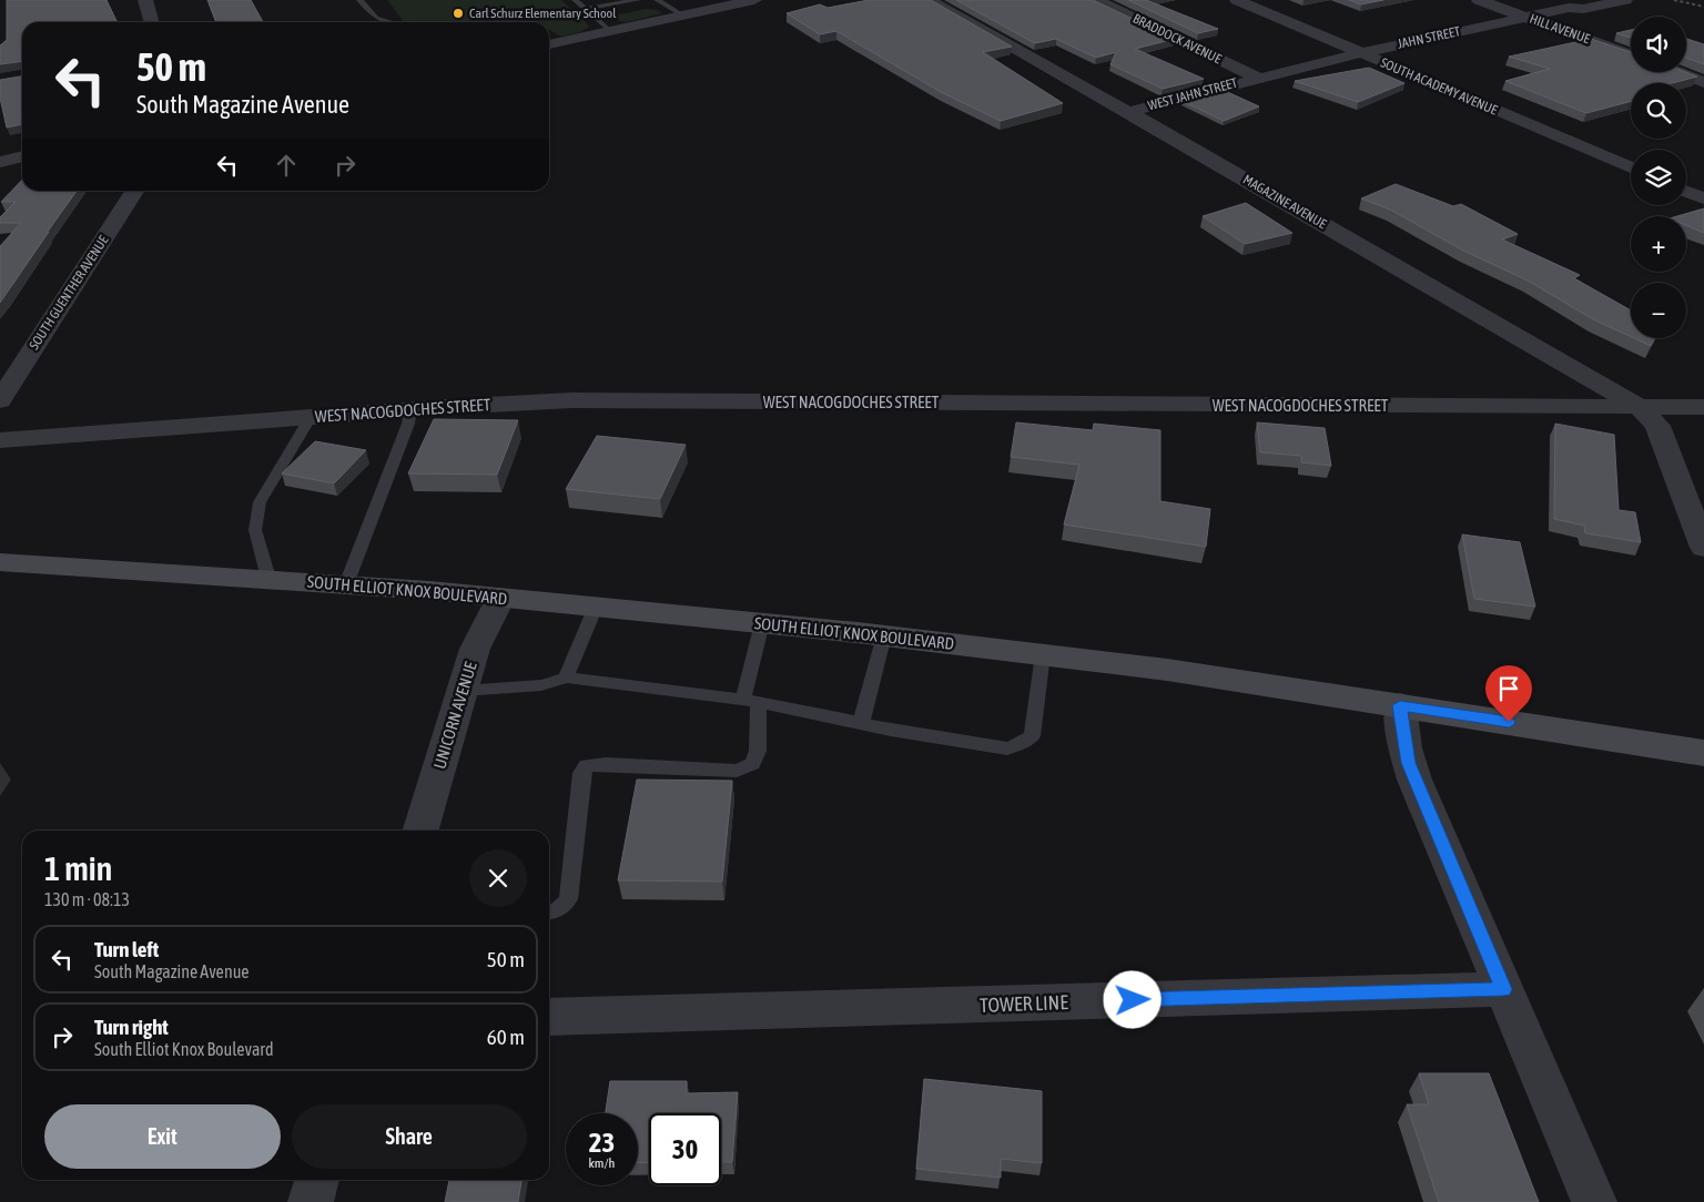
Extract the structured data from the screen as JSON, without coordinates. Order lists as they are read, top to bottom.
{
  "streets": {
    "main road": ["SOUTH ELLIOT KNOX BOULEVARD"],
    "street": [
      "HILL AVENUE",
      "JAHN STREET",
      "BRADDOCK AVENUE",
      "SOUTH ACADEMY AVENUE",
      "WEST JAHN STREET",
      "MAGAZINE AVENUE",
      "SOUTH GUENTHER AVENUE",
      "WEST NACOGDOCHES STREET",
      "UNICORN AVENUE",
      "TOWER LINE"
    ]
  },
  "crossings": [
    ["HILL AVENUE", "JAHN STREET"],
    ["JAHN STREET", "BRADDOCK AVENUE"],
    ["JAHN STREET", "SOUTH ACADEMY AVENUE"],
    ["JAHN STREET", "WEST JAHN STREET"],
    ["BRADDOCK AVENUE", "WEST JAHN STREET"],
    ["WEST JAHN STREET", "MAGAZINE AVENUE"],
    ["MAGAZINE AVENUE", "WEST NACOGDOCHES STREET"],
    ["SOUTH ELLIOT KNOX BOULEVARD", "UNICORN AVENUE"]
  ],
  "places": ["Carl Schurz Elementary School"],
  "page": {
    "map_buttons": ["+", "−"],
    "turn": ["50 m", "South Magazine Avenue"],
    "heading": ["1 min", "130 m · 08:13"],
    "list": [
      {
        "name": "Turn left",
        "note": "South Magazine Avenue",
        "value": "50 m"
      },
      {
        "name": "Turn right",
        "note": "South Elliot Knox Boulevard",
        "value": "60 m"
      }
    ],
    "buttons": ["Exit", "Share"],
    "speed": "23 km/h",
    "limit": "30"
  }
}
